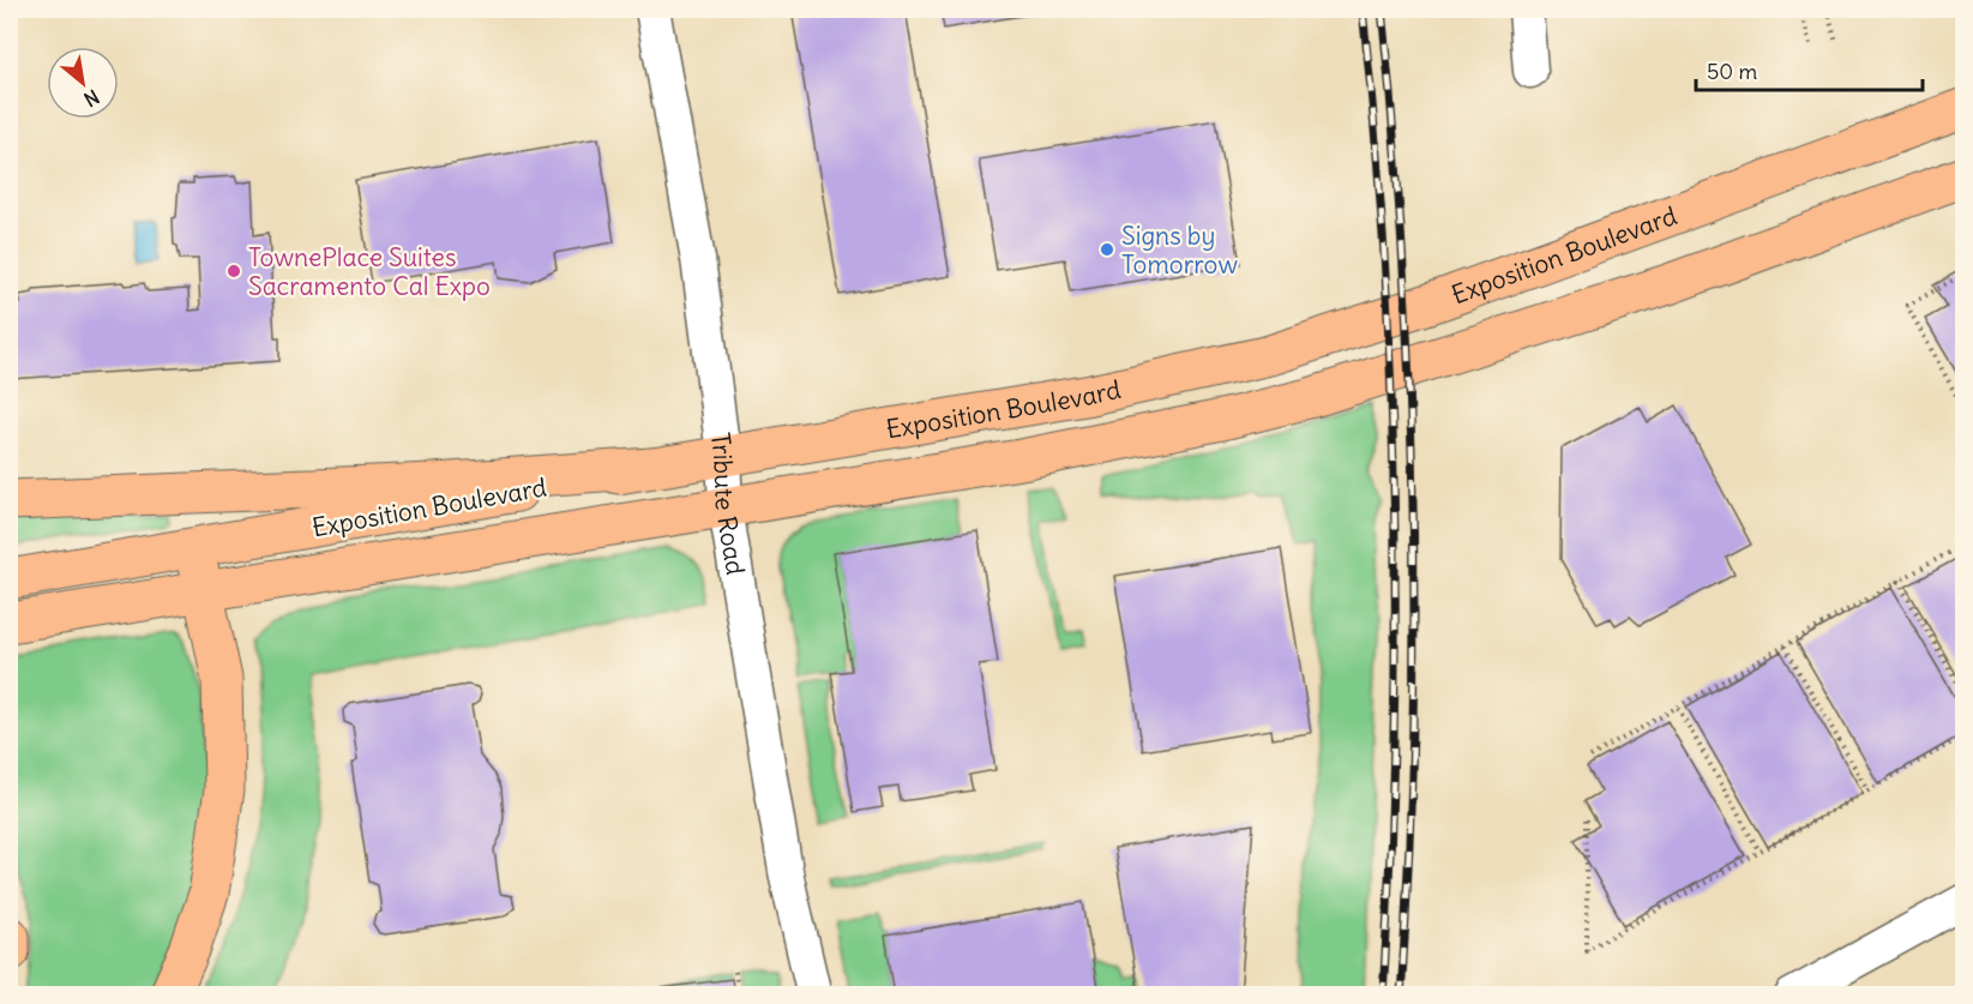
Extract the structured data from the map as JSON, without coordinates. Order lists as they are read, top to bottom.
{
  "streets": {
    "main road": ["Exposition Boulevard"],
    "street": ["Tribute Road"]
  },
  "crossings": [
    ["Exposition Boulevard", "Tribute Road"]
  ],
  "places": ["Signs by Tomorrow", "TownePlace Suites Sacramento Cal Expo"],
  "scale_bar": "50 m",
  "north": "bottom right"
}
